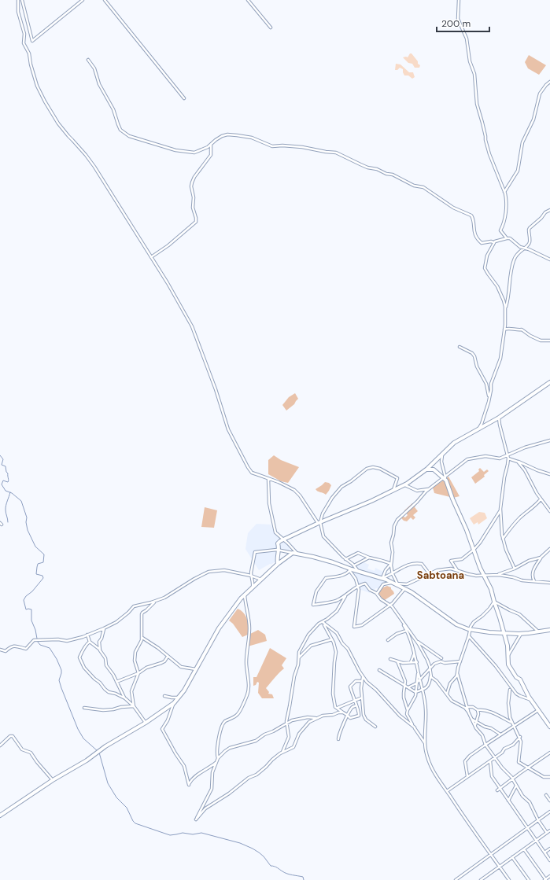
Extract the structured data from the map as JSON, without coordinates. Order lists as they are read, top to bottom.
{
  "districts": ["Sabtoana"],
  "scale_bar": "200 m"
}
